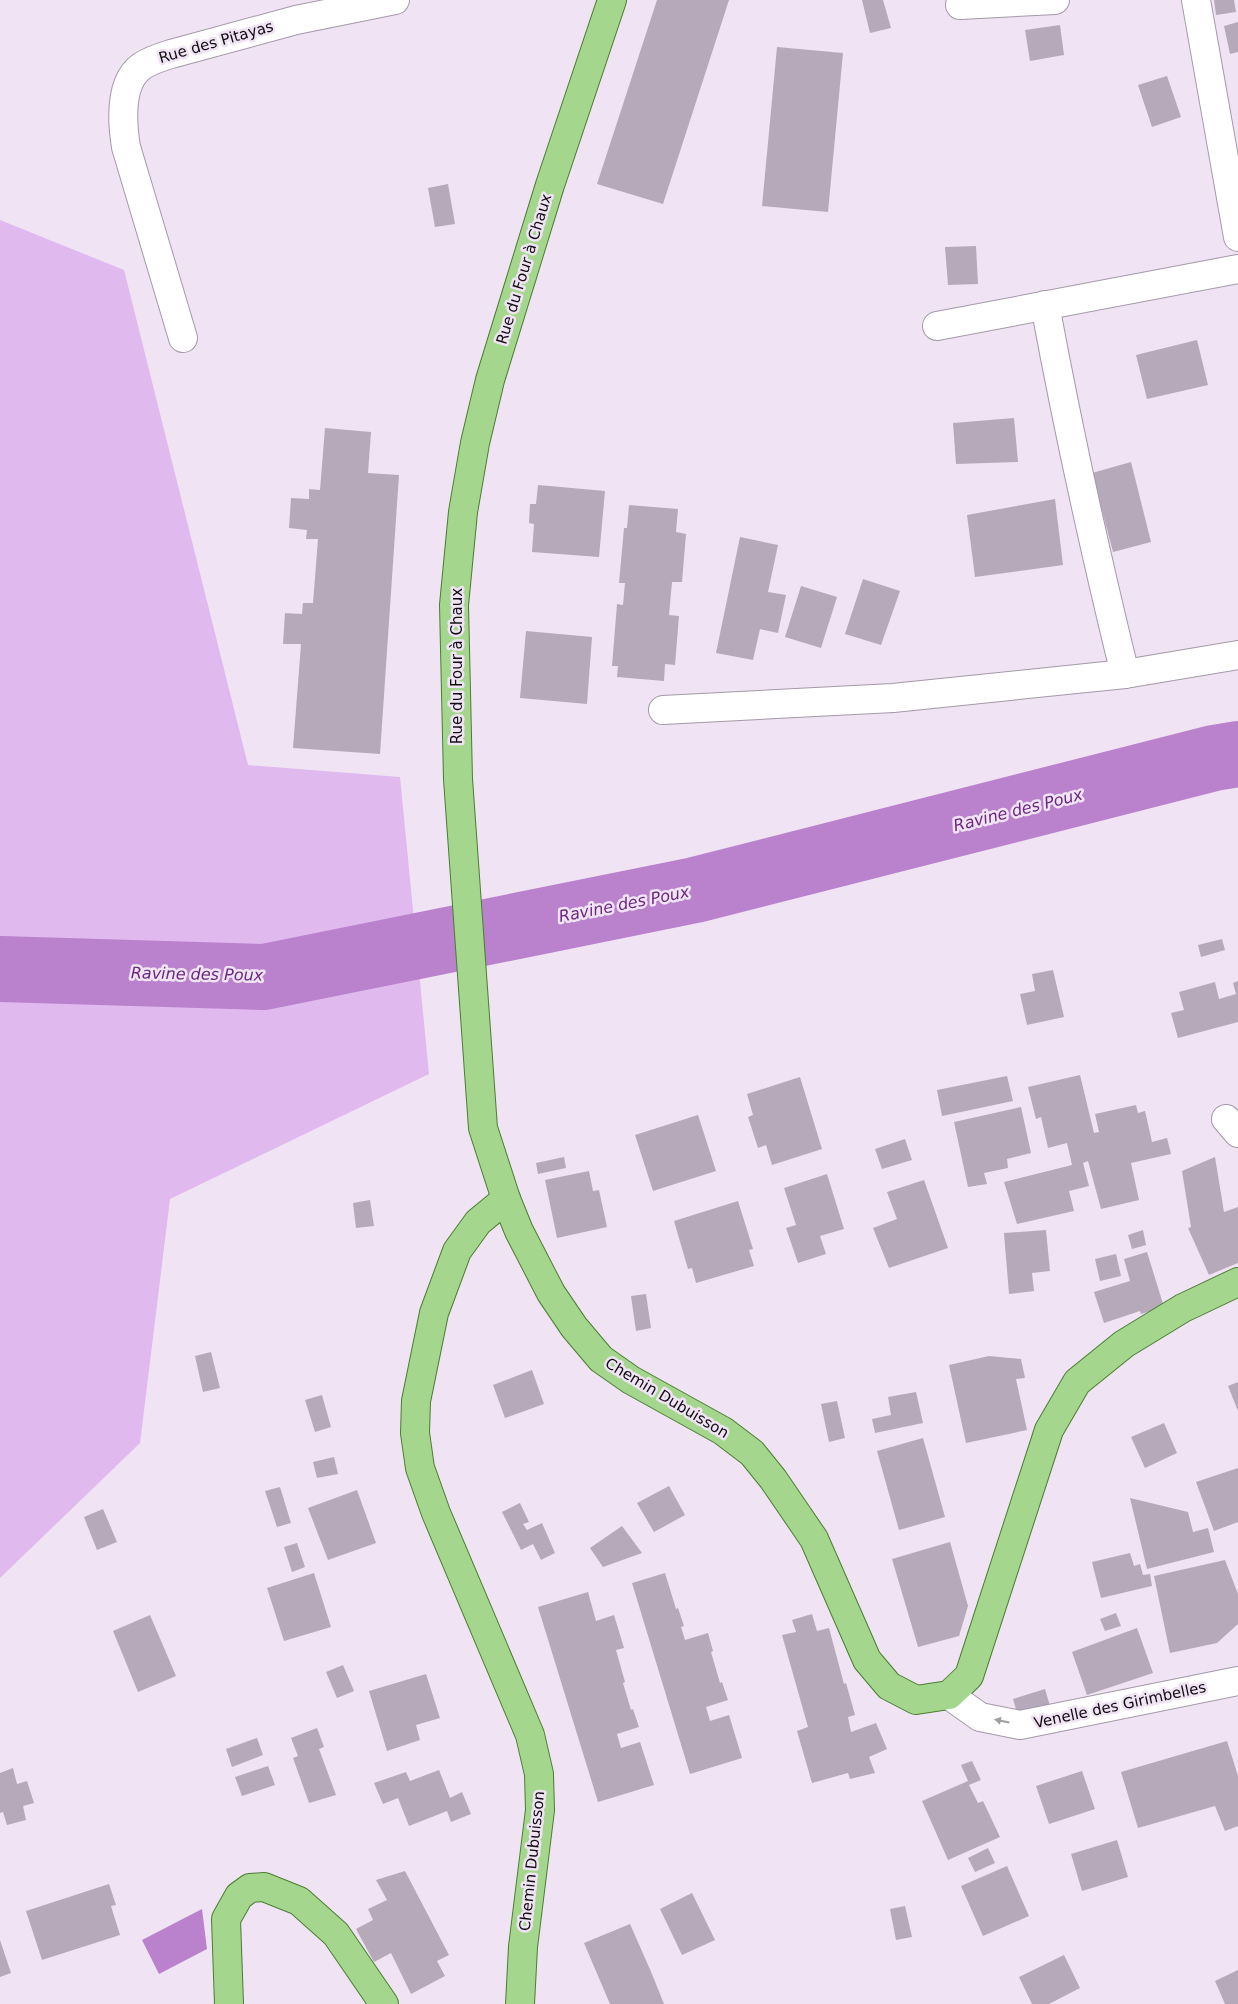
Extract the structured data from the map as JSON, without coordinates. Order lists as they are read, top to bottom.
{
  "streets": {
    "main road": ["Rue du Four à Chaux", "Chemin Dubuisson"],
    "street": ["Rue des Pitayas", "Venelle des Girimbelles"]
  },
  "crossings": [
    ["Rue du Four à Chaux", "Chemin Dubuisson"],
    ["Chemin Dubuisson", "Venelle des Girimbelles"]
  ],
  "one_way": ["Venelle des Girimbelles"],
  "water": ["Ravine des Poux"]
}
